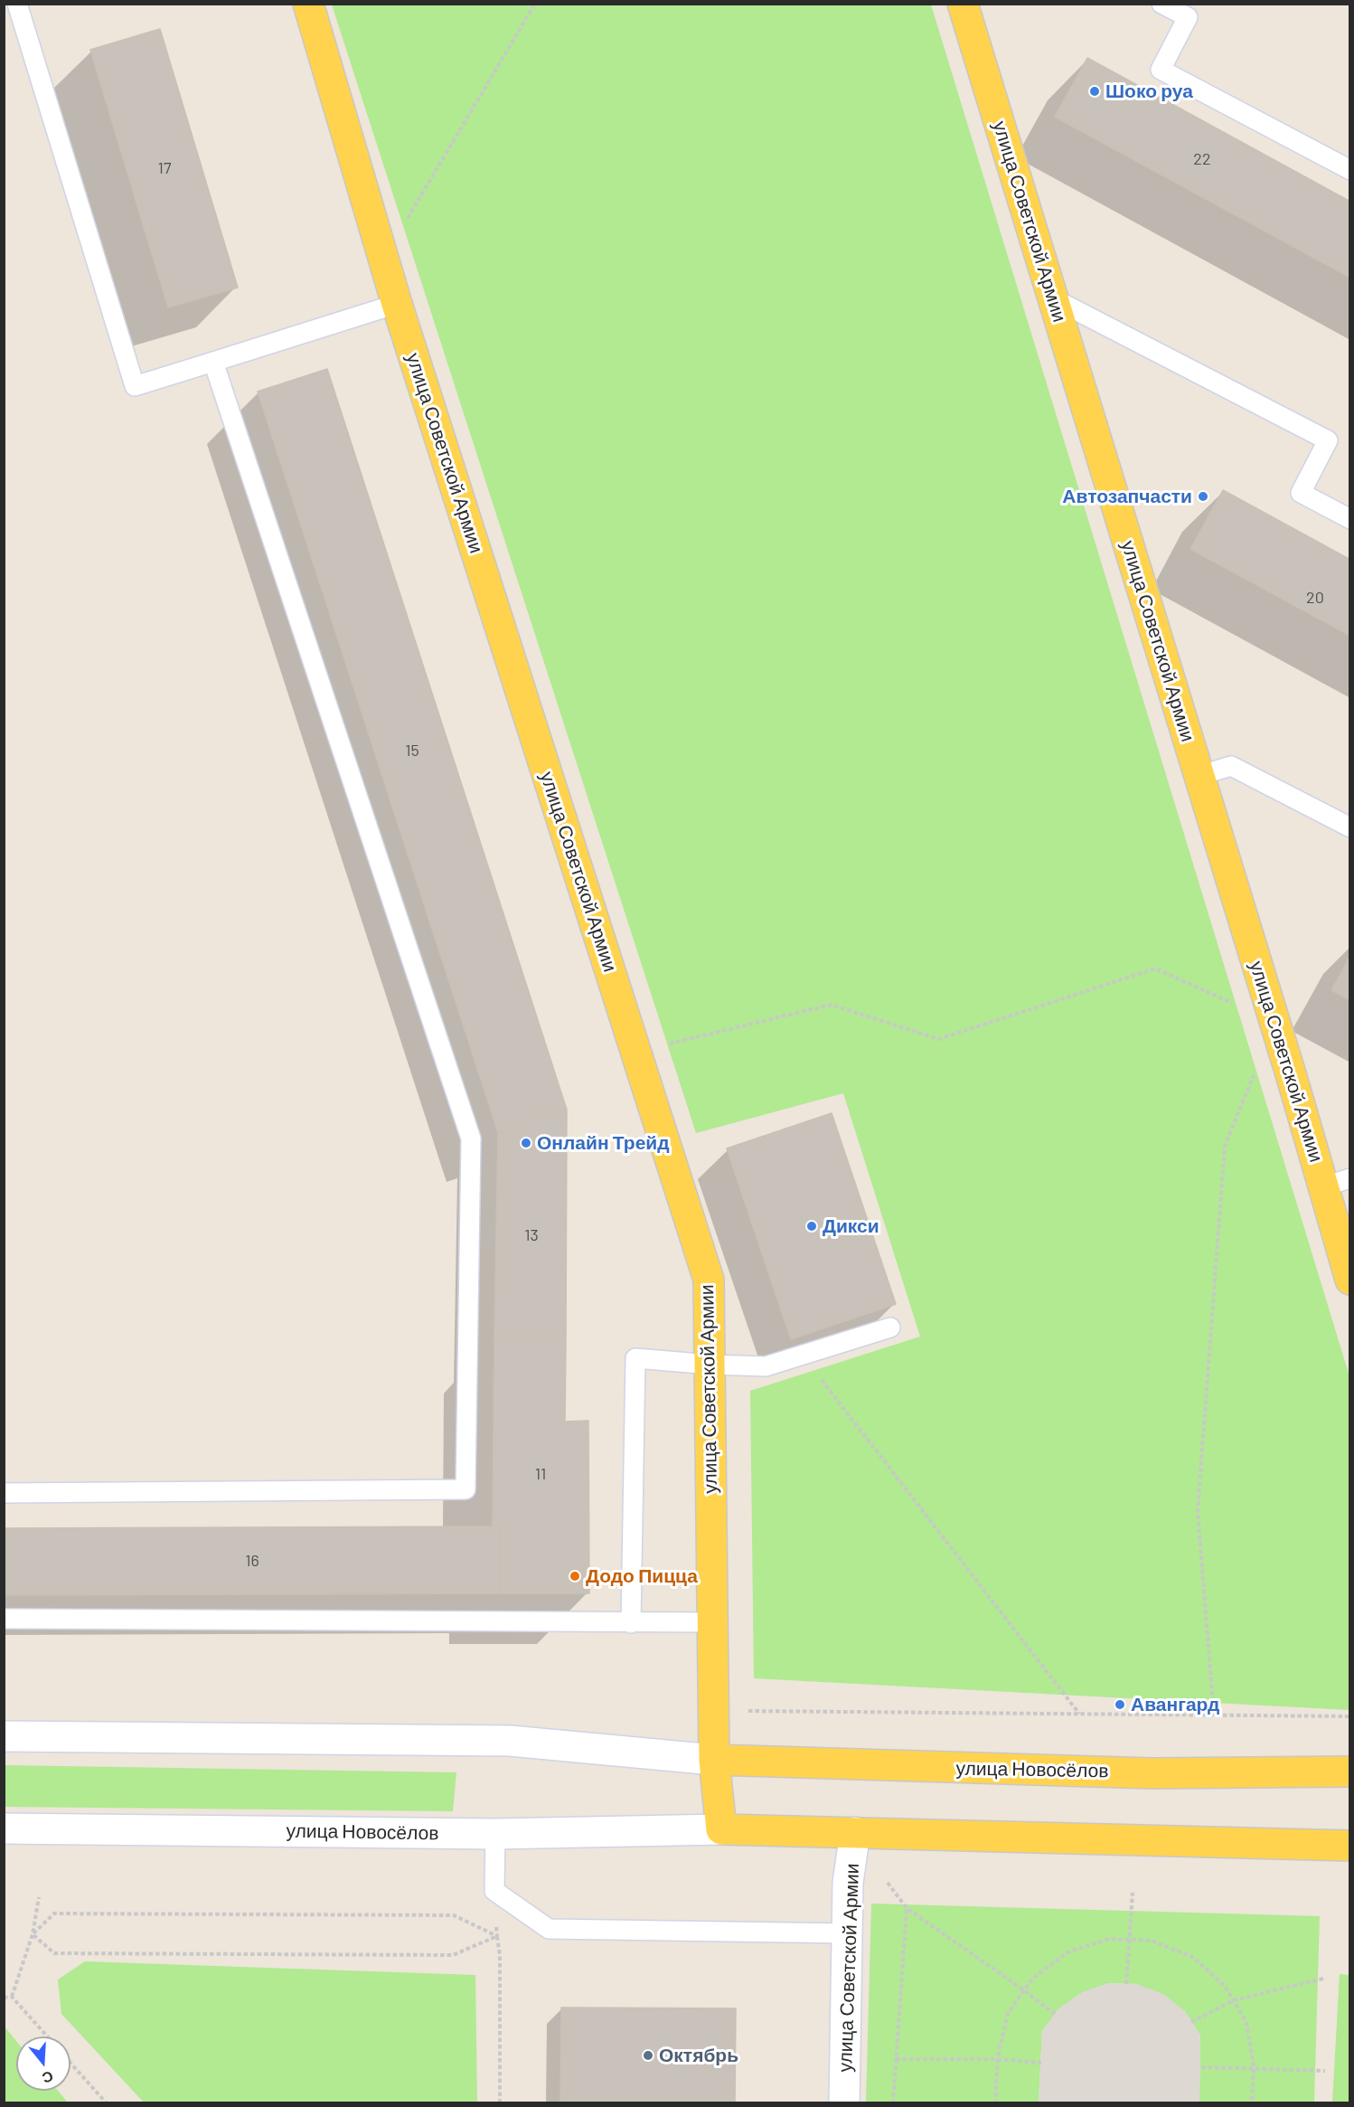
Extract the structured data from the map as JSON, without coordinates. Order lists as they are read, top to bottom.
{
  "streets": {
    "main road": ["улица Советской Армии", "улица Новосёлов"]
  },
  "crossings": [
    ["улица Советской Армии", "улица Новосёлов"]
  ],
  "places": [
    "Шоко руа",
    "Автозапчасти",
    "Онлайн Трейд",
    "Дикси",
    "Додо Пицца",
    "Авангард",
    "Октябрь"
  ],
  "house_numbers": [
    "22",
    "17",
    "20",
    "15",
    "13",
    "11",
    "16"
  ],
  "north": "bottom"
}
